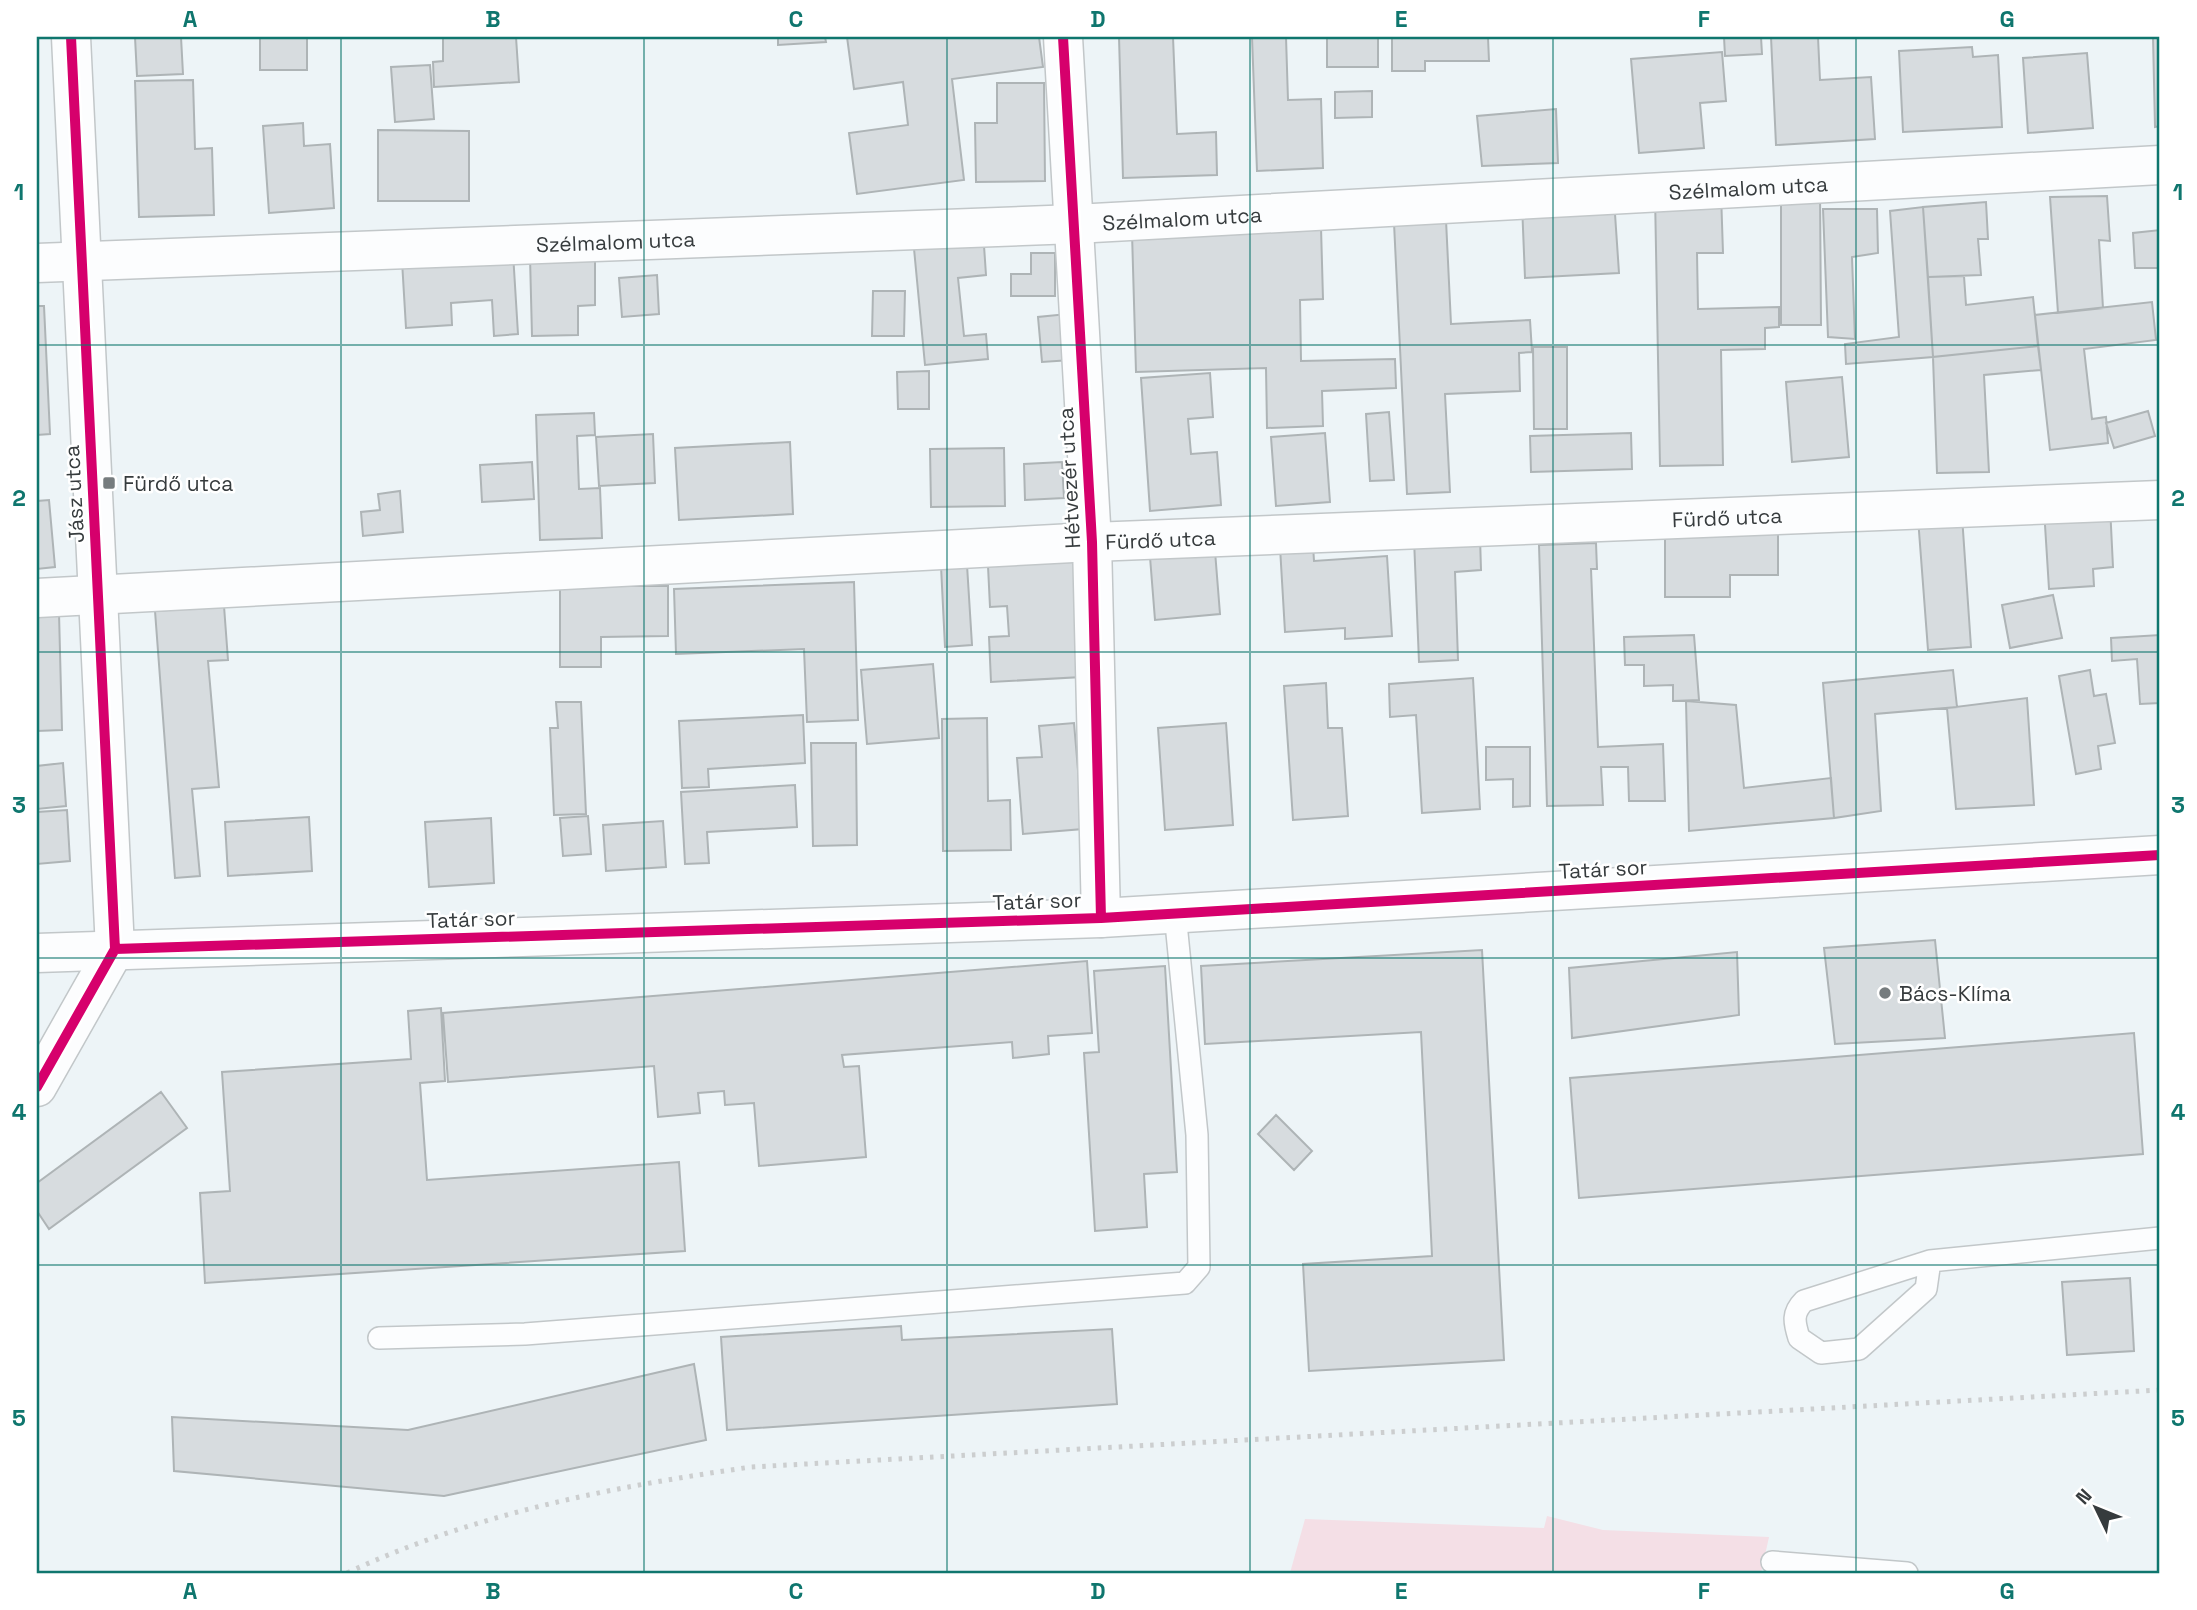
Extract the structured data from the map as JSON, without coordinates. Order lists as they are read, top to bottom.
{
  "streets": {
    "street": [
      "Szélmalom utca",
      "Hétvezér utca",
      "Jász utca",
      "Fürdő utca",
      "Tatár sor"
    ]
  },
  "crossings": [
    ["Szélmalom utca", "Hétvezér utca"],
    ["Szélmalom utca", "Jász utca"],
    ["Hétvezér utca", "Fürdő utca"],
    ["Hétvezér utca", "Tatár sor"],
    ["Jász utca", "Fürdő utca"],
    ["Jász utca", "Tatár sor"]
  ],
  "places": {
    "transit": ["Fürdő utca"],
    "other": ["Bács-Klíma"]
  },
  "north": "top left",
  "grid": {
    "columns": [
      "A",
      "B",
      "C",
      "D",
      "E",
      "F",
      "G"
    ],
    "rows": [
      "1",
      "2",
      "3",
      "4",
      "5"
    ]
  }
}
